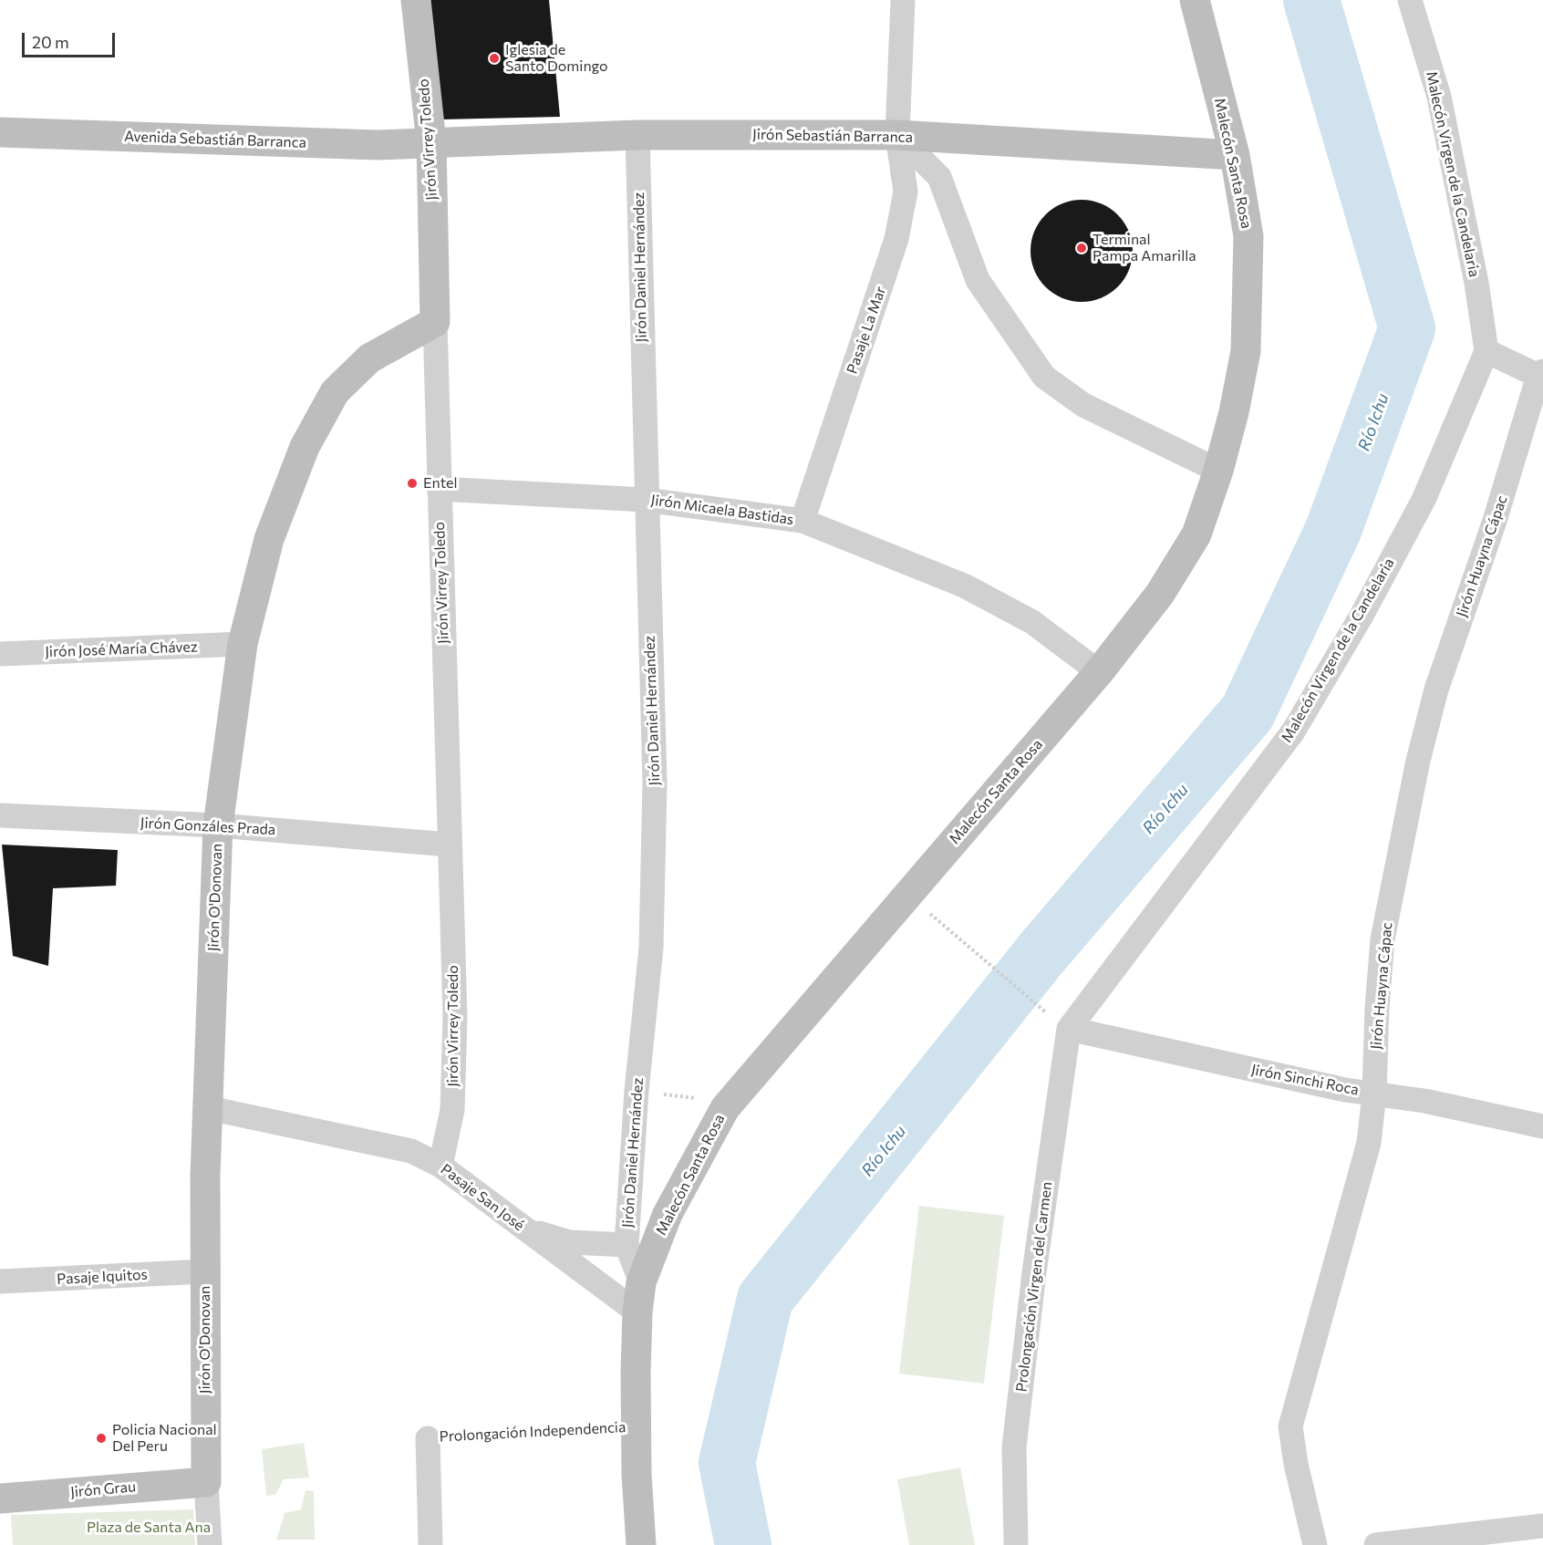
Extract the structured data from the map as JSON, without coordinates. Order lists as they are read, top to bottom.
{
  "streets": {
    "main road": [
      "Jirón Sebastián Barranca",
      "Avenida Sebastián Barranca",
      "Jirón Virrey Toledo",
      "Malecón Santa Rosa",
      "Jirón O'Donovan",
      "Jirón Grau"
    ],
    "street": [
      "Malecón Virgen de la Candelaria",
      "Jirón Daniel Hernández",
      "Pasaje La Mar",
      "Jirón Micaela Bastidas",
      "Jirón Huayna Cápac",
      "Jirón José María Chávez",
      "Jirón Gonzáles Prada",
      "Jirón Sinchi Roca",
      "Pasaje San José",
      "Pasaje Iquitos",
      "Prolongación Virgen del Carmen"
    ],
    "path": ["Prolongación Independencia"]
  },
  "crossings": [
    ["Jirón Sebastián Barranca", "Avenida Sebastián Barranca"],
    ["Jirón Sebastián Barranca", "Jirón Virrey Toledo"],
    ["Jirón Sebastián Barranca", "Malecón Santa Rosa"],
    ["Jirón Sebastián Barranca", "Jirón Daniel Hernández"],
    ["Jirón Sebastián Barranca", "Pasaje La Mar"],
    ["Avenida Sebastián Barranca", "Jirón Virrey Toledo"],
    ["Jirón Virrey Toledo", "Jirón Micaela Bastidas"],
    ["Jirón Virrey Toledo", "Jirón Gonzáles Prada"],
    ["Jirón Virrey Toledo", "Jirón O'Donovan"],
    ["Jirón Virrey Toledo", "Pasaje San José"],
    ["Malecón Santa Rosa", "Jirón Daniel Hernández"],
    ["Malecón Santa Rosa", "Jirón Micaela Bastidas"],
    ["Malecón Santa Rosa", "Pasaje San José"],
    ["Malecón Santa Rosa", "Prolongación Independencia"],
    ["Malecón Virgen de la Candelaria", "Jirón Sinchi Roca"],
    ["Malecón Virgen de la Candelaria", "Prolongación Virgen del Carmen"],
    ["Jirón Daniel Hernández", "Jirón Micaela Bastidas"],
    ["Pasaje La Mar", "Jirón Micaela Bastidas"],
    ["Jirón Huayna Cápac", "Jirón Sinchi Roca"],
    ["Jirón José María Chávez", "Jirón O'Donovan"],
    ["Jirón Gonzáles Prada", "Jirón O'Donovan"],
    ["Jirón O'Donovan", "Pasaje San José"],
    ["Jirón O'Donovan", "Pasaje Iquitos"],
    ["Jirón O'Donovan", "Jirón Grau"],
    ["Jirón Sinchi Roca", "Prolongación Virgen del Carmen"]
  ],
  "water": ["Río Ichu"],
  "parks": ["Plaza de Santa Ana"],
  "places": [
    "Iglesia de Santo Domingo",
    "Terminal Pampa Amarilla",
    "Entel",
    "Policia Nacional Del Peru"
  ],
  "scale_bar": "20 m"
}
